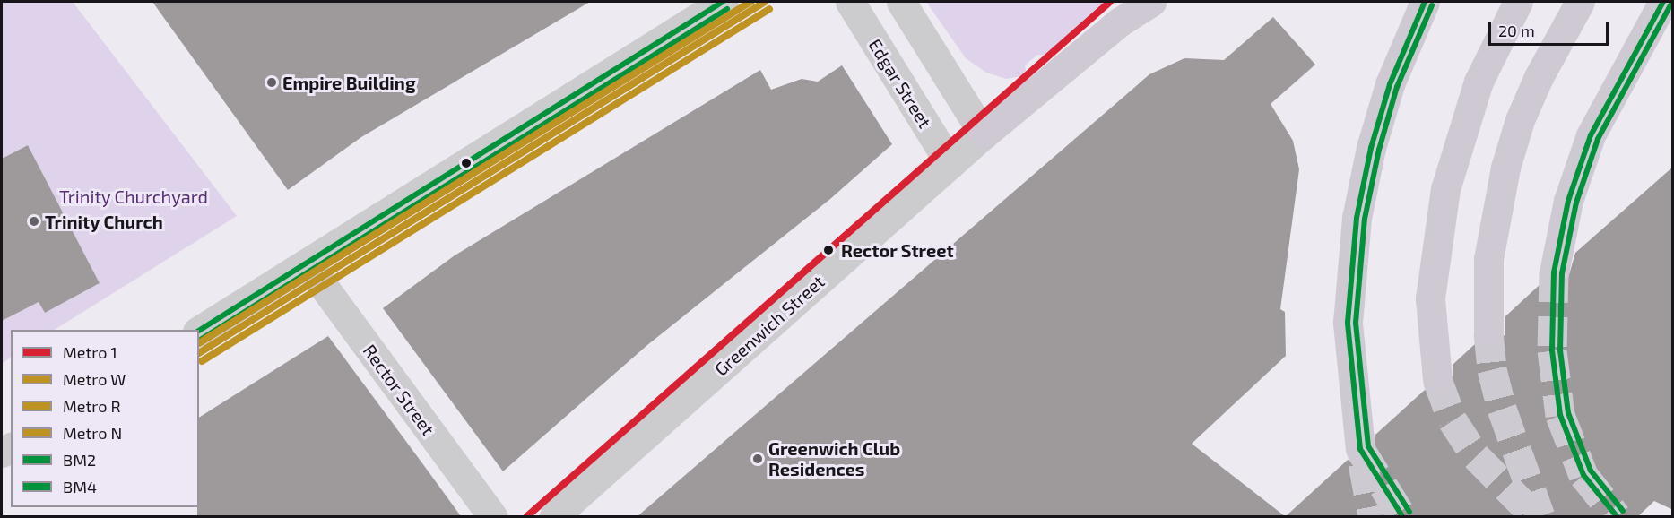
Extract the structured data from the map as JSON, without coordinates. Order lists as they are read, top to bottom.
{
  "streets": {
    "street": ["Edgar Street", "Greenwich Street", "Rector Street"]
  },
  "crossings": [
    ["Edgar Street", "Greenwich Street"]
  ],
  "parks": ["Trinity Churchyard"],
  "places": [
    "Empire Building",
    "Trinity Church",
    "Rector Street",
    "Greenwich Club Residences"
  ],
  "lines": [
    "metro line 1",
    "metro line W",
    "metro line N",
    "transit line BM2",
    "transit line BM4",
    "metro line R"
  ],
  "legend": [
    "Metro 1",
    "Metro W",
    "Metro R",
    "Metro N",
    "BM2",
    "BM4"
  ],
  "scale_bar": "20 m"
}
